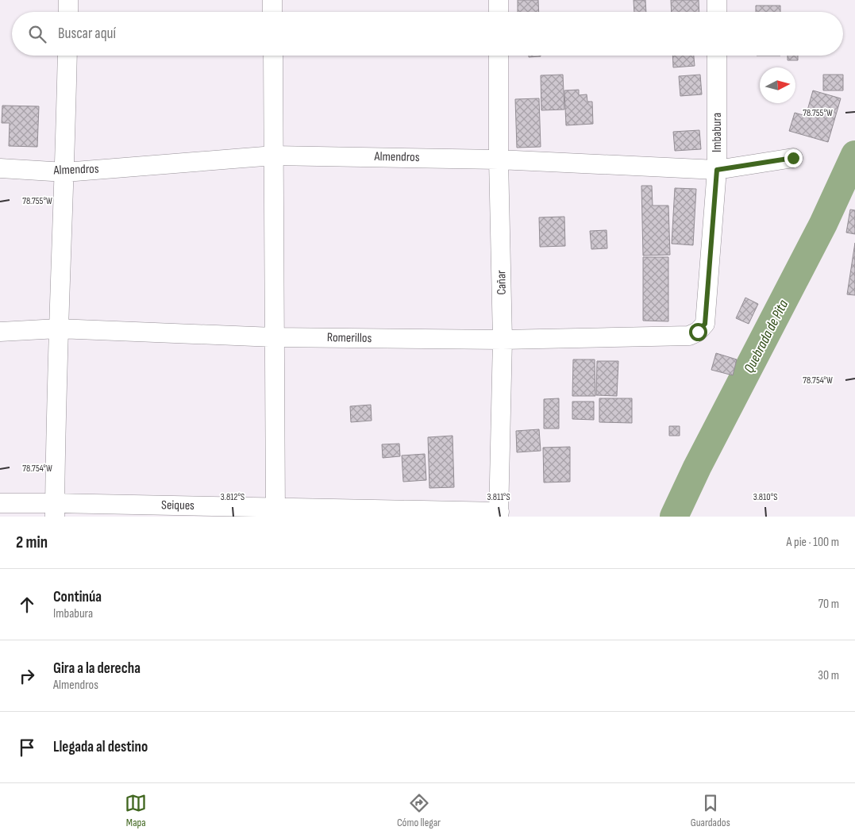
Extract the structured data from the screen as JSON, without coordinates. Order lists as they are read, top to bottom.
{
  "streets": {
    "street": [
      "Imbabura",
      "Almendros",
      "Cañar",
      "Romerillos",
      "Seiques"
    ]
  },
  "crossings": [
    ["Imbabura", "Almendros"],
    ["Imbabura", "Romerillos"],
    ["Almendros", "Cañar"],
    ["Cañar", "Romerillos"],
    ["Cañar", "Seiques"]
  ],
  "water": ["Quebrada de Pita"],
  "north": "right",
  "page": {
    "search": "Buscar aquí",
    "heading": ["2 min", "A pie · 100 m"],
    "list": [
      ["Continúa", "Imbabura", "70 m"],
      ["Gira a la derecha", "Almendros", "30 m"],
      "Llegada al destino"
    ],
    "nav": ["Mapa", "Cómo llegar", "Guardados"]
  },
  "coordinates": [
    "78.755°W",
    "78.754°W",
    "3.812°S",
    "3.811°S",
    "3.810°S"
  ]
}
